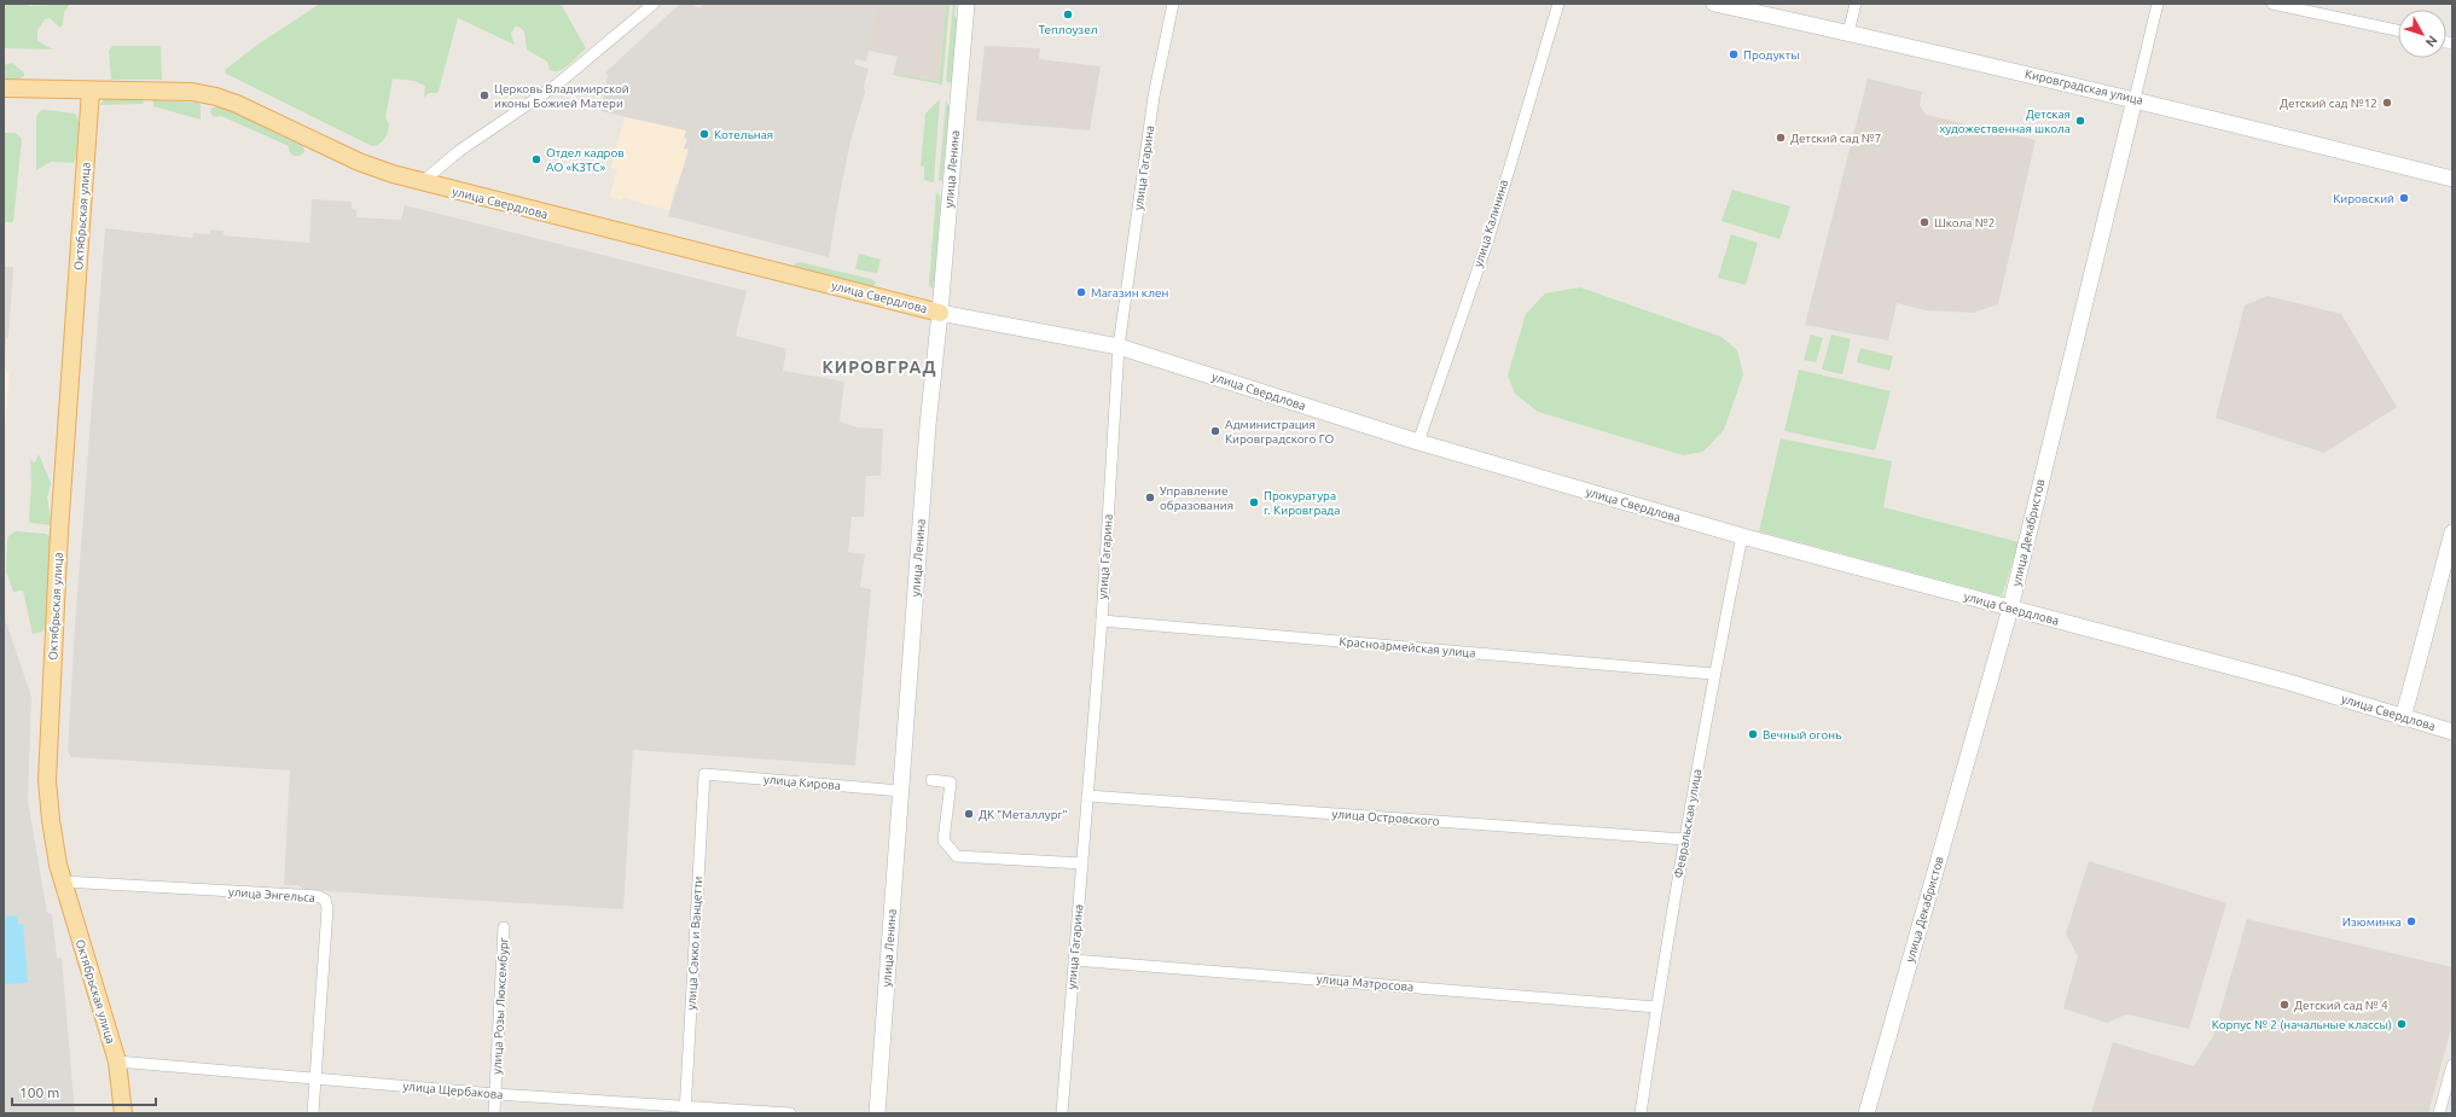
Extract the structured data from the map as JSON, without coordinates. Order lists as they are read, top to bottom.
{
  "streets": {
    "main road": [
      "Кировградская улица",
      "улица Ленина",
      "улица Свердлова",
      "Октябрьская улица",
      "улица Декабристов"
    ],
    "street": [
      "улица Гагарина",
      "улица Калинина",
      "Красноармейская улица",
      "улица Кирова",
      "улица Островского",
      "Февральская улица",
      "улица Энгельса",
      "улица Сакко и Ванцетти",
      "улица Матросова",
      "улица Розы Люксембург",
      "улица Щербакова"
    ]
  },
  "crossings": [
    ["Кировградская улица", "улица Декабристов"],
    ["улица Гагарина", "улица Свердлова"],
    ["улица Гагарина", "Красноармейская улица"],
    ["улица Гагарина", "улица Островского"],
    ["улица Гагарина", "улица Матросова"],
    ["улица Ленина", "улица Свердлова"],
    ["улица Ленина", "улица Кирова"],
    ["улица Свердлова", "Октябрьская улица"],
    ["улица Свердлова", "улица Калинина"],
    ["улица Свердлова", "улица Декабристов"],
    ["улица Свердлова", "Февральская улица"],
    ["Октябрьская улица", "улица Энгельса"],
    ["Октябрьская улица", "улица Щербакова"],
    ["Красноармейская улица", "Февральская улица"],
    ["улица Кирова", "улица Сакко и Ванцетти"],
    ["улица Островского", "Февральская улица"],
    ["Февральская улица", "улица Матросова"],
    ["улица Энгельса", "улица Щербакова"],
    ["улица Сакко и Ванцетти", "улица Щербакова"],
    ["улица Розы Люксембург", "улица Щербакова"]
  ],
  "districts": ["КИРОВГРАД"],
  "places": [
    "Теплоузел",
    "Продукты",
    "Церковь Владимирской иконы Божией Матери",
    "Детский сад №12",
    "Детская художественная школа",
    "Котельная",
    "Детский сад №7",
    "Отдел кадров АО «КЗТС»",
    "Кировский",
    "Школа №2",
    "Магазин клен",
    "Администрация Кировградского ГО",
    "Управление образования",
    "Прокуратура г. Кировграда",
    "Вечный огонь",
    "ДК \"Металлург\"",
    "Изюминка",
    "Детский сад № 4",
    "Корпус № 2 (начальные классы)"
  ],
  "scale_bar": "100 m",
  "north": "bottom right"
}
